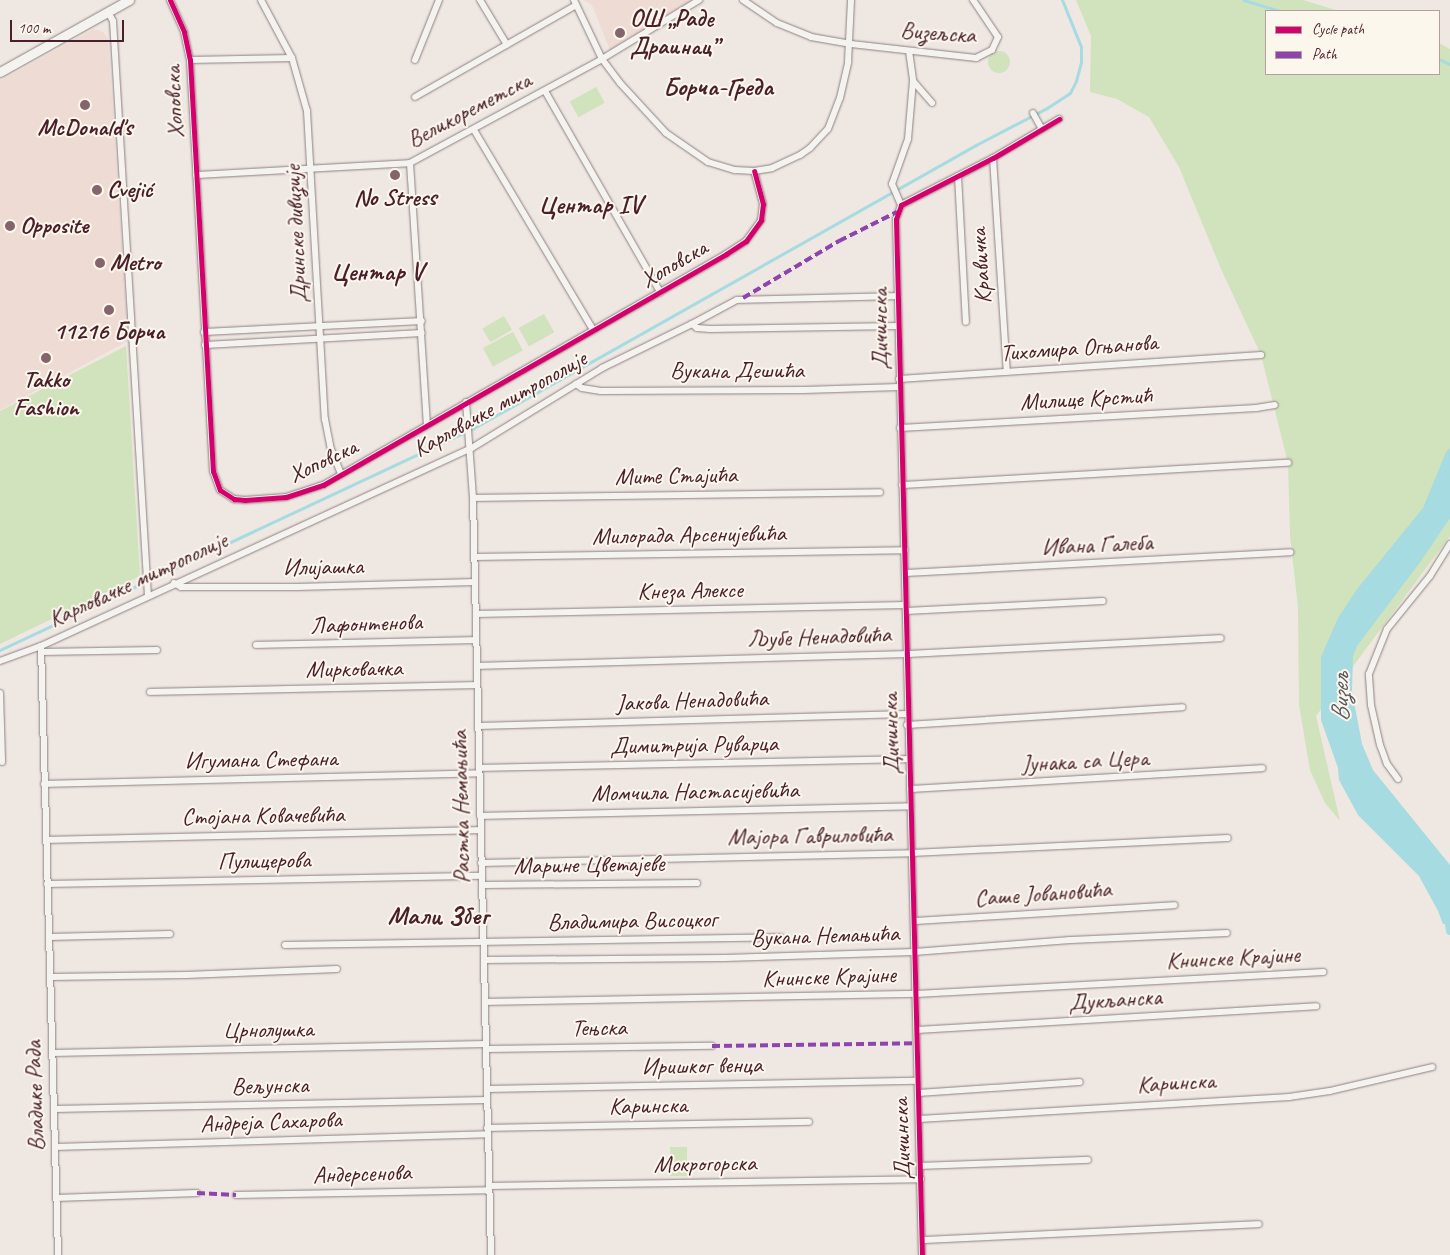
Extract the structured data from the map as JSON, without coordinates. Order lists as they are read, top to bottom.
{
  "streets": {
    "street": [
      "Визељска",
      "Хоповска",
      "Великореметска",
      "Дринске дивизије",
      "Кравичка",
      "Дичинска",
      "Тихомира Огњанова",
      "Вукана Дешића",
      "Милице Крстић",
      "Карловачке митрополије",
      "Мите Стајића",
      "Милорада Арсенијевића",
      "Ивана Галеба",
      "Илијашка",
      "Кнеза Алексе",
      "Лафонтенова",
      "Љубе Ненадовића",
      "Мирковачка",
      "Јакова Ненадовића",
      "Димитрија Руварца",
      "Игумана Стефана",
      "Јунака са Цера",
      "Момчила Настасијевића",
      "Растка Немањића",
      "Стојана Ковачевића",
      "Мајора Гавриловића",
      "Пулицерова",
      "Марине Цветајеве",
      "Саше Јовановића",
      "Владимира Висоцког",
      "Вукана Немањића",
      "Книнске Крајине",
      "Дукљанска",
      "Тењска",
      "Црнолушка",
      "Иришког венца",
      "Каринска",
      "Вељунска",
      "Владике Рада",
      "Андреја Сахарова",
      "Мокрогорска",
      "Андерсенова"
    ]
  },
  "crossings": [
    ["Хоповска", "Великореметска"],
    ["Хоповска", "Дринске дивизије"],
    ["Хоповска", "Растка Немањића"],
    ["Великореметска", "Дринске дивизије"],
    ["Кравичка", "Тихомира Огњанова"],
    ["Дичинска", "Тихомира Огњанова"],
    ["Дичинска", "Вукана Дешића"],
    ["Дичинска", "Милице Крстић"],
    ["Дичинска", "Карловачке митрополије"],
    ["Дичинска", "Милорада Арсенијевића"],
    ["Дичинска", "Ивана Галеба"],
    ["Дичинска", "Кнеза Алексе"],
    ["Дичинска", "Љубе Ненадовића"],
    ["Дичинска", "Јакова Ненадовића"],
    ["Дичинска", "Димитрија Руварца"],
    ["Дичинска", "Јунака са Цера"],
    ["Дичинска", "Момчила Настасијевића"],
    ["Дичинска", "Мајора Гавриловића"],
    ["Дичинска", "Саше Јовановића"],
    ["Дичинска", "Вукана Немањића"],
    ["Дичинска", "Книнске Крајине"],
    ["Дичинска", "Дукљанска"],
    ["Дичинска", "Иришког венца"],
    ["Дичинска", "Каринска"],
    ["Дичинска", "Мокрогорска"],
    ["Вукана Дешића", "Карловачке митрополије"],
    ["Карловачке митрополије", "Илијашка"],
    ["Карловачке митрополије", "Растка Немањића"],
    ["Карловачке митрополије", "Владике Рада"],
    ["Мите Стајића", "Растка Немањића"],
    ["Милорада Арсенијевића", "Растка Немањића"],
    ["Илијашка", "Растка Немањића"],
    ["Кнеза Алексе", "Растка Немањића"],
    ["Лафонтенова", "Растка Немањића"],
    ["Љубе Ненадовића", "Растка Немањића"],
    ["Мирковачка", "Растка Немањића"],
    ["Јакова Ненадовића", "Растка Немањића"],
    ["Димитрија Руварца", "Игумана Стефана"],
    ["Димитрија Руварца", "Растка Немањића"],
    ["Игумана Стефана", "Растка Немањића"],
    ["Игумана Стефана", "Владике Рада"],
    ["Момчила Настасијевића", "Растка Немањића"],
    ["Растка Немањића", "Стојана Ковачевића"],
    ["Растка Немањића", "Мајора Гавриловића"],
    ["Растка Немањића", "Пулицерова"],
    ["Растка Немањића", "Марине Цветајеве"],
    ["Растка Немањића", "Владимира Висоцког"],
    ["Растка Немањића", "Вукана Немањића"],
    ["Растка Немањића", "Книнске Крајине"],
    ["Растка Немањића", "Тењска"],
    ["Растка Немањића", "Црнолушка"],
    ["Растка Немањића", "Иришког венца"],
    ["Растка Немањића", "Каринска"],
    ["Растка Немањића", "Вељунска"],
    ["Растка Немањића", "Андреја Сахарова"],
    ["Растка Немањића", "Мокрогорска"],
    ["Растка Немањића", "Андерсенова"],
    ["Стојана Ковачевића", "Владике Рада"],
    ["Пулицерова", "Владике Рада"],
    ["Тењска", "Црнолушка"],
    ["Црнолушка", "Владике Рада"],
    ["Каринска", "Андреја Сахарова"],
    ["Вељунска", "Владике Рада"],
    ["Владике Рада", "Андреја Сахарова"],
    ["Мокрогорска", "Андерсенова"]
  ],
  "districts": [
    "Борча-Греда",
    "Центар IV",
    "Центар V",
    "Мали Збег"
  ],
  "water": ["Визељ"],
  "places": [
    "ОШ „Раде Драинац”",
    "McDonald's",
    "No Stress",
    "Cvejić",
    "Opposite",
    "Metro",
    "11216 Борча",
    "Takko Fashion"
  ],
  "legend": ["Cycle path", "Path"],
  "scale_bar": "100 m"
}
